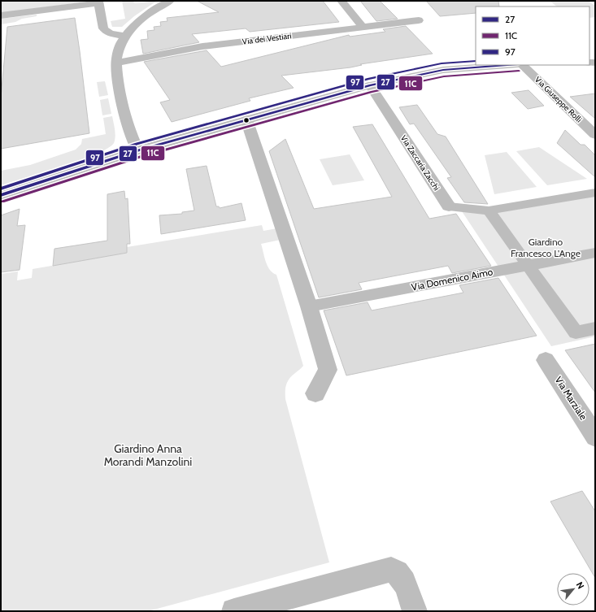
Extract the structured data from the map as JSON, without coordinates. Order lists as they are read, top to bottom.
{
  "streets": {
    "street": [
      "Via dei Vestiari",
      "Via Giuseppe Rolli",
      "Via Zaccaria Zacchi",
      "Via Domenico Aimo",
      "Via Marziale"
    ]
  },
  "parks": ["Giardino Francesco L'Ange", "Giardino Anna Morandi Manzolini"],
  "lines": ["transit line 97", "transit line 27", "transit line 11C"],
  "legend": ["27", "11C", "97"],
  "north": "top right"
}
